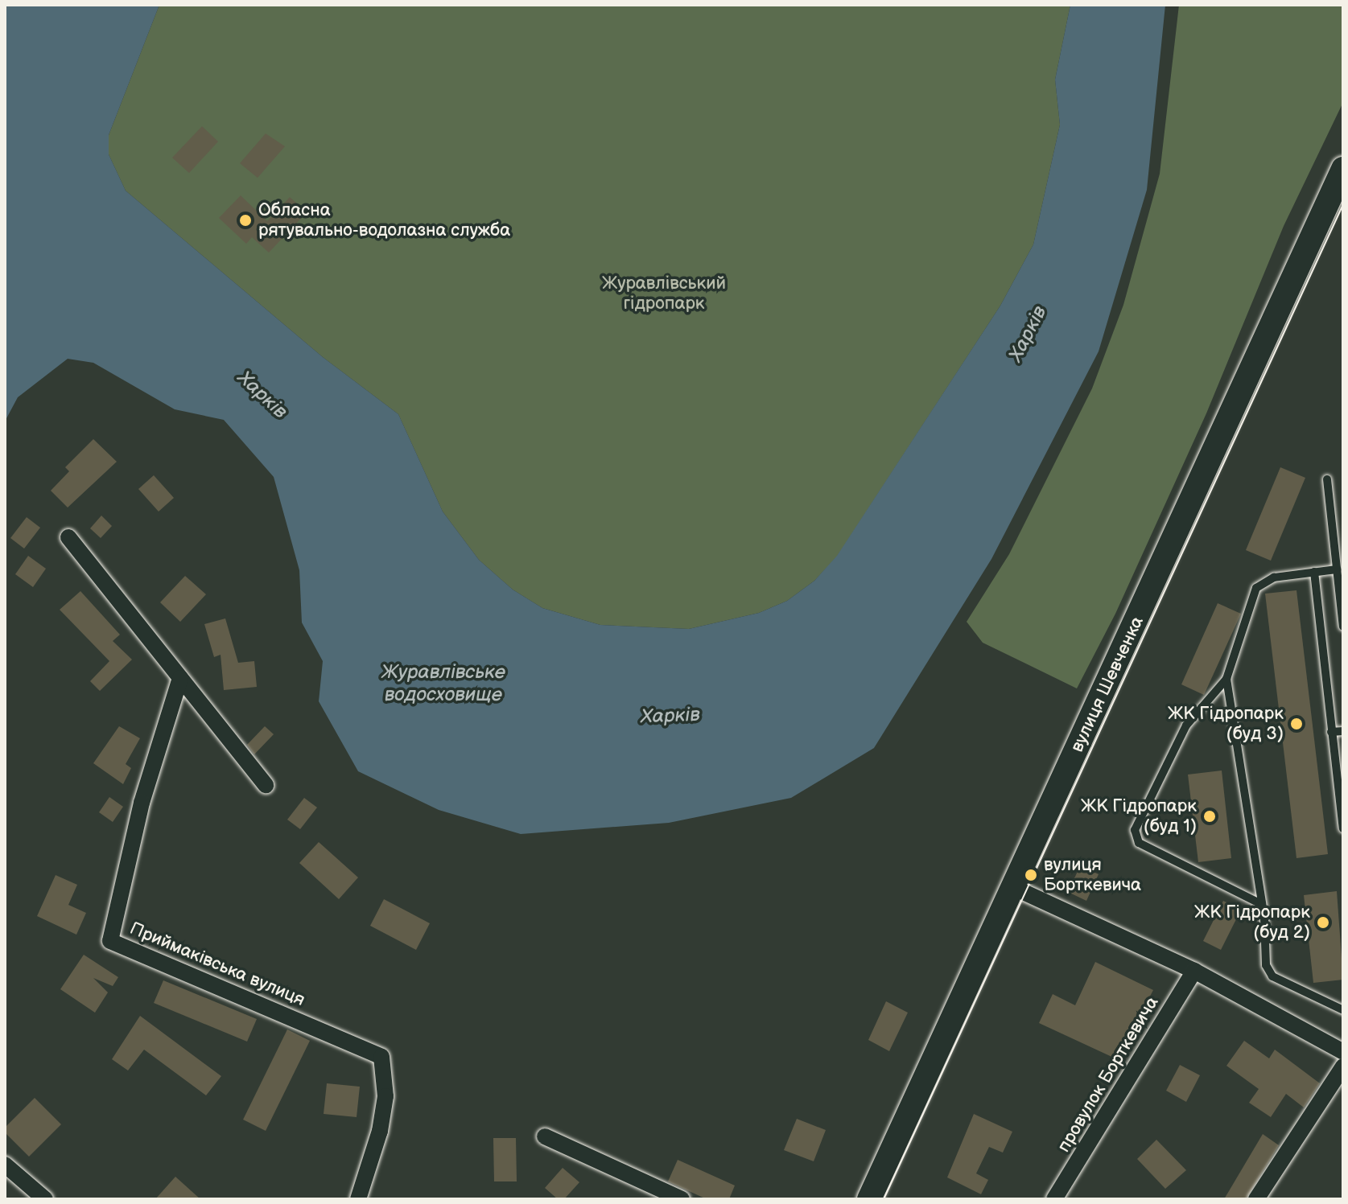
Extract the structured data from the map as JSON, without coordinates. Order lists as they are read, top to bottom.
{
  "streets": {
    "main road": ["вулиця Шевченка"],
    "street": ["Приймаківська вулиця", "провулок Борткевича"]
  },
  "water": ["Харків", "Журавлівське водосховище"],
  "parks": ["Журавлівський гідропарк"],
  "places": [
    "Обласна рятувально-водолазна служба",
    "ЖК Гідропарк (буд 3)",
    "ЖК Гідропарк (буд 1)",
    "вулиця Борткевича",
    "ЖК Гідропарк (буд 2)"
  ]
}
